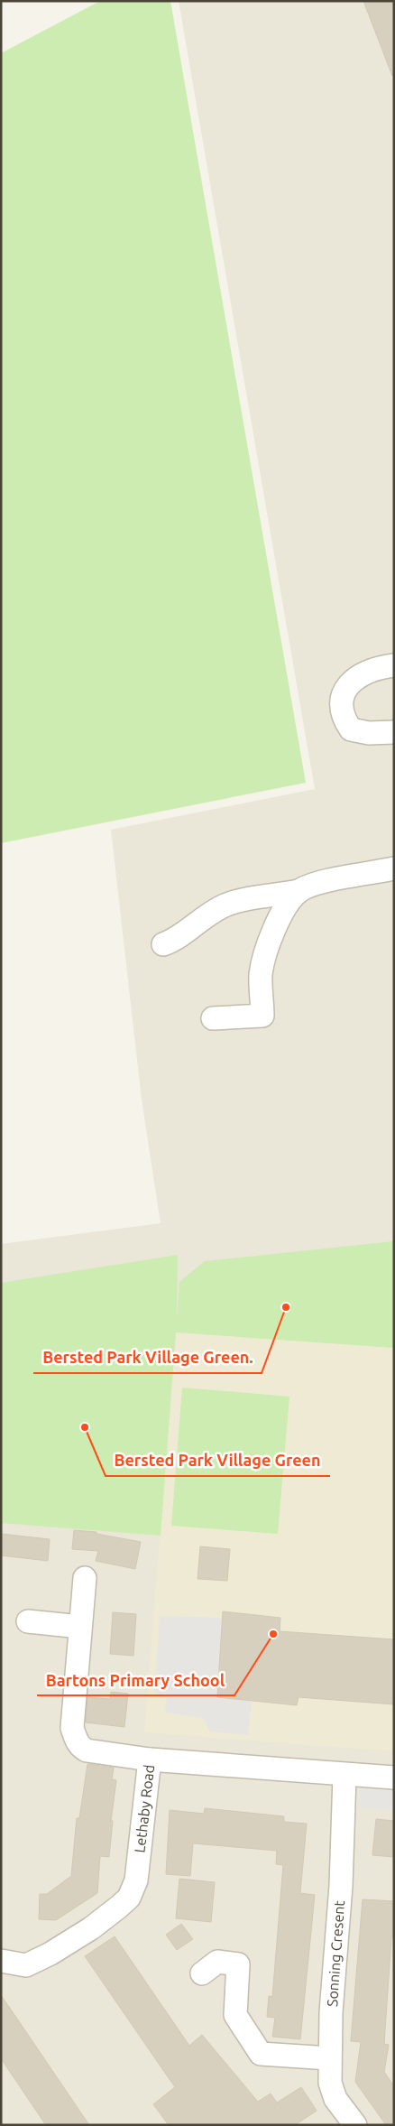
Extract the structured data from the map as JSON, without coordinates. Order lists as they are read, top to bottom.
{
  "streets": {
    "street": ["Lethaby Road", "Sonning Cresent"]
  },
  "crossings": [
    ["Lethaby Road", "Sonning Cresent"]
  ],
  "places": ["Bersted Park Village Green.", "Bersted Park Village Green", "Bartons Primary School"]
}
